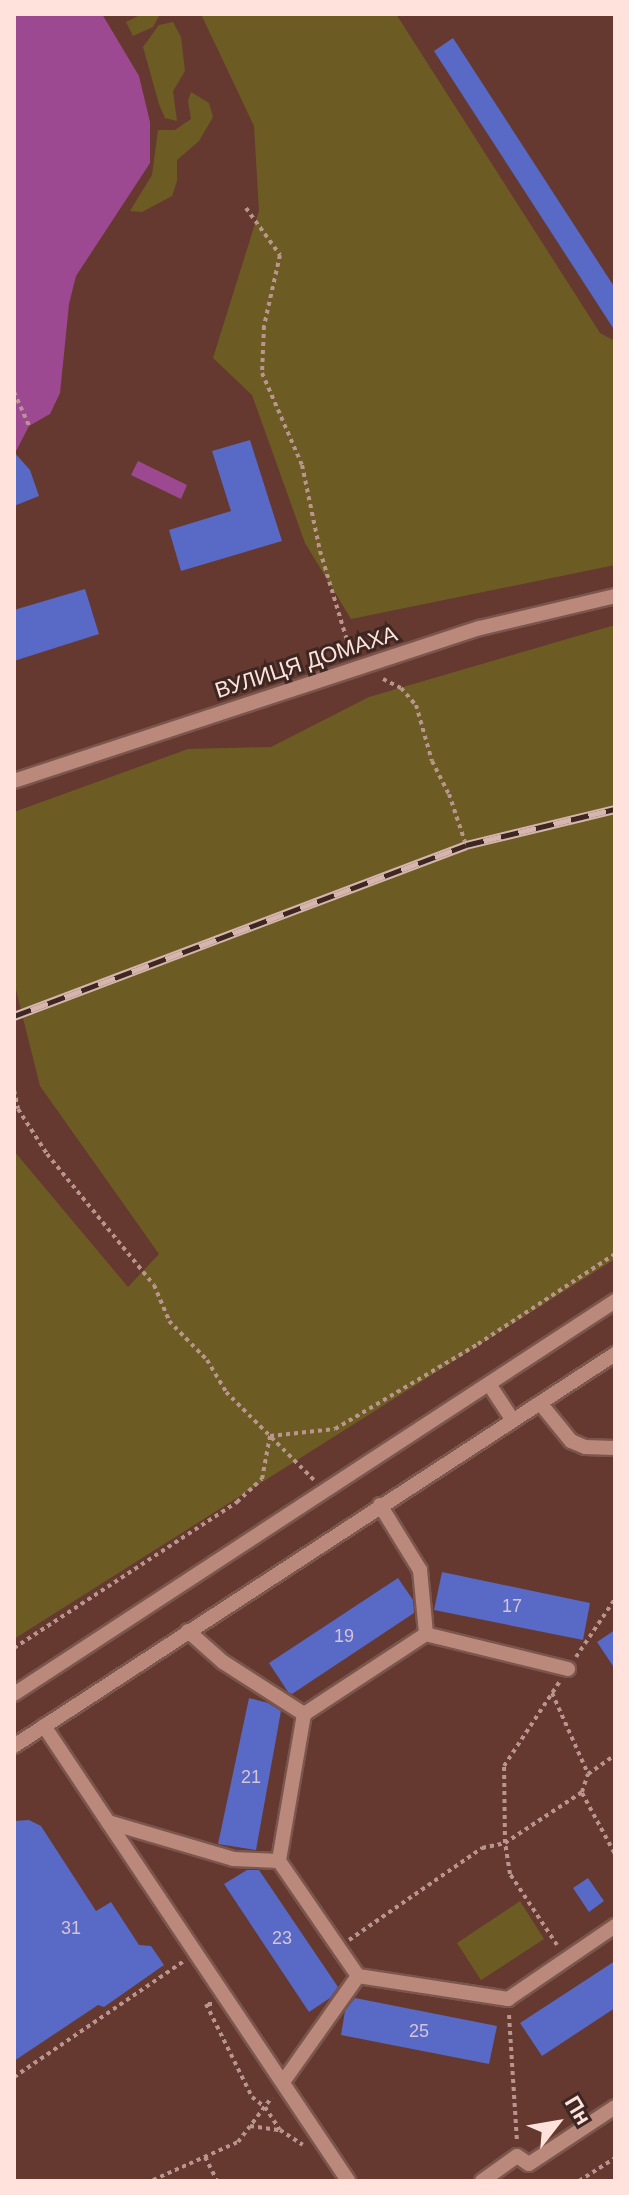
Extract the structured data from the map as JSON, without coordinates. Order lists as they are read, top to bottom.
{
  "streets": {
    "street": ["ВУЛИЦЯ ДОМАХА"]
  },
  "house_numbers": [
    "17",
    "19",
    "21",
    "31",
    "23",
    "25"
  ],
  "north": "top right"
}
